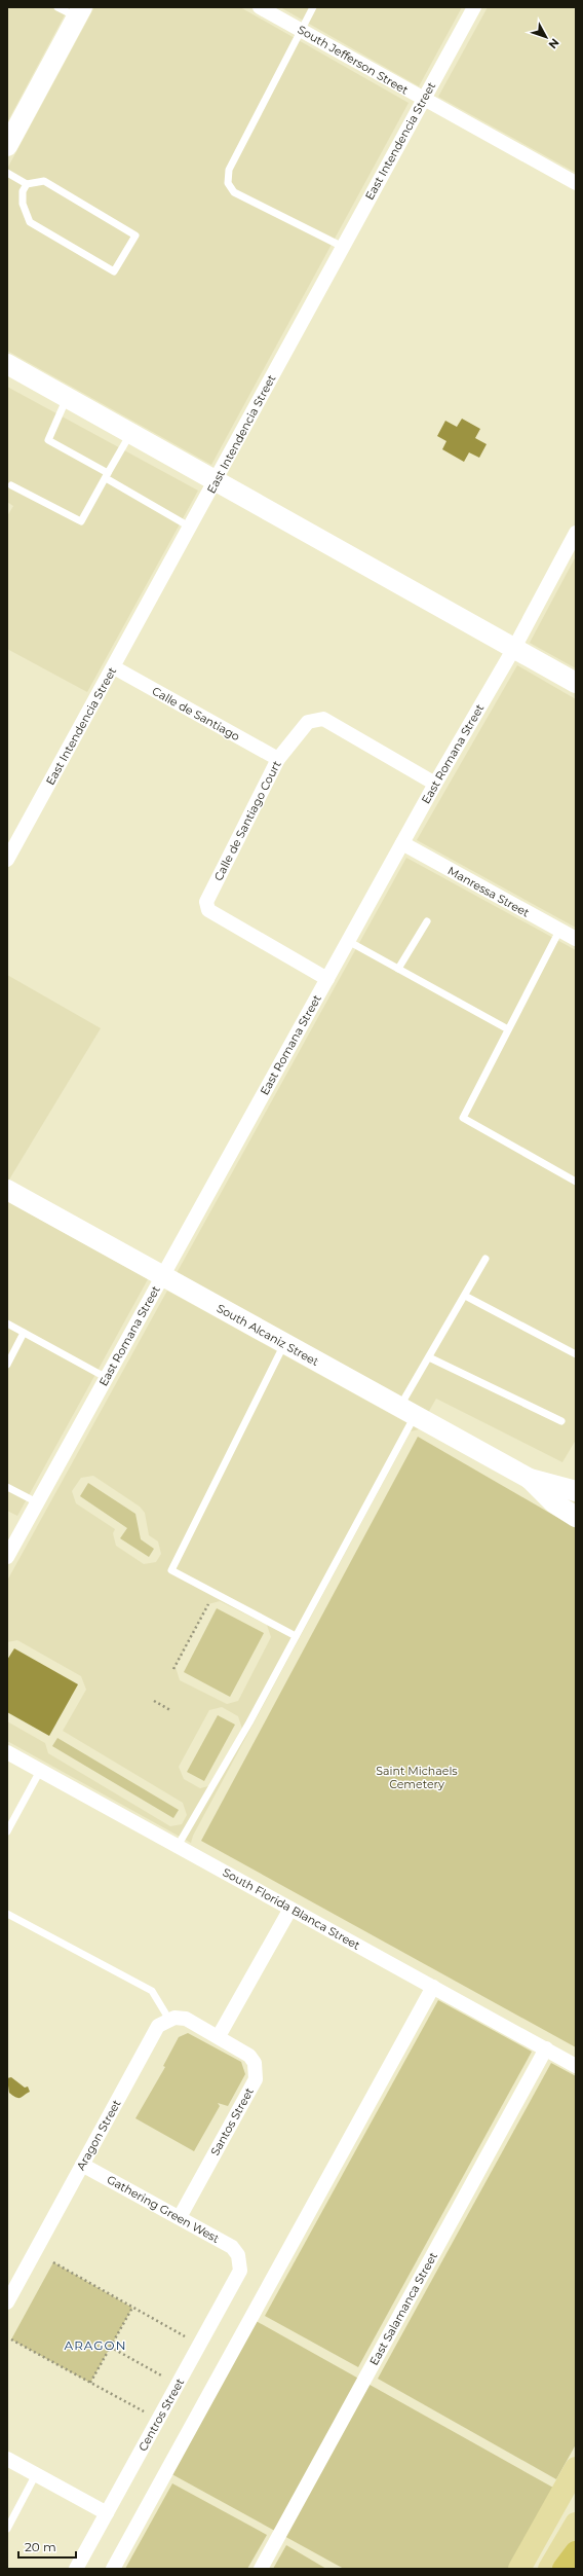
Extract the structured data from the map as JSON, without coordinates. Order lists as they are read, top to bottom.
{
  "streets": {
    "street": [
      "South Jefferson Street",
      "East Intendencia Street",
      "Calle de Santiago",
      "East Romana Street",
      "Calle de Santiago Court",
      "Manressa Street",
      "South Alcaniz Street",
      "South Florida Blanca Street",
      "Santos Street",
      "Aragon Street",
      "Gathering Green West",
      "East Salamanca Street",
      "Centros Street"
    ]
  },
  "crossings": [
    ["South Jefferson Street", "East Intendencia Street"],
    ["East Intendencia Street", "Calle de Santiago"],
    ["Calle de Santiago", "Calle de Santiago Court"],
    ["East Romana Street", "Calle de Santiago Court"],
    ["East Romana Street", "Manressa Street"],
    ["East Romana Street", "South Alcaniz Street"],
    ["South Florida Blanca Street", "East Salamanca Street"],
    ["Santos Street", "Gathering Green West"],
    ["Aragon Street", "Gathering Green West"],
    ["Gathering Green West", "Centros Street"]
  ],
  "districts": ["ARAGON"],
  "parks": ["Saint Michaels Cemetery"],
  "scale_bar": "20 m",
  "north": "bottom right"
}
